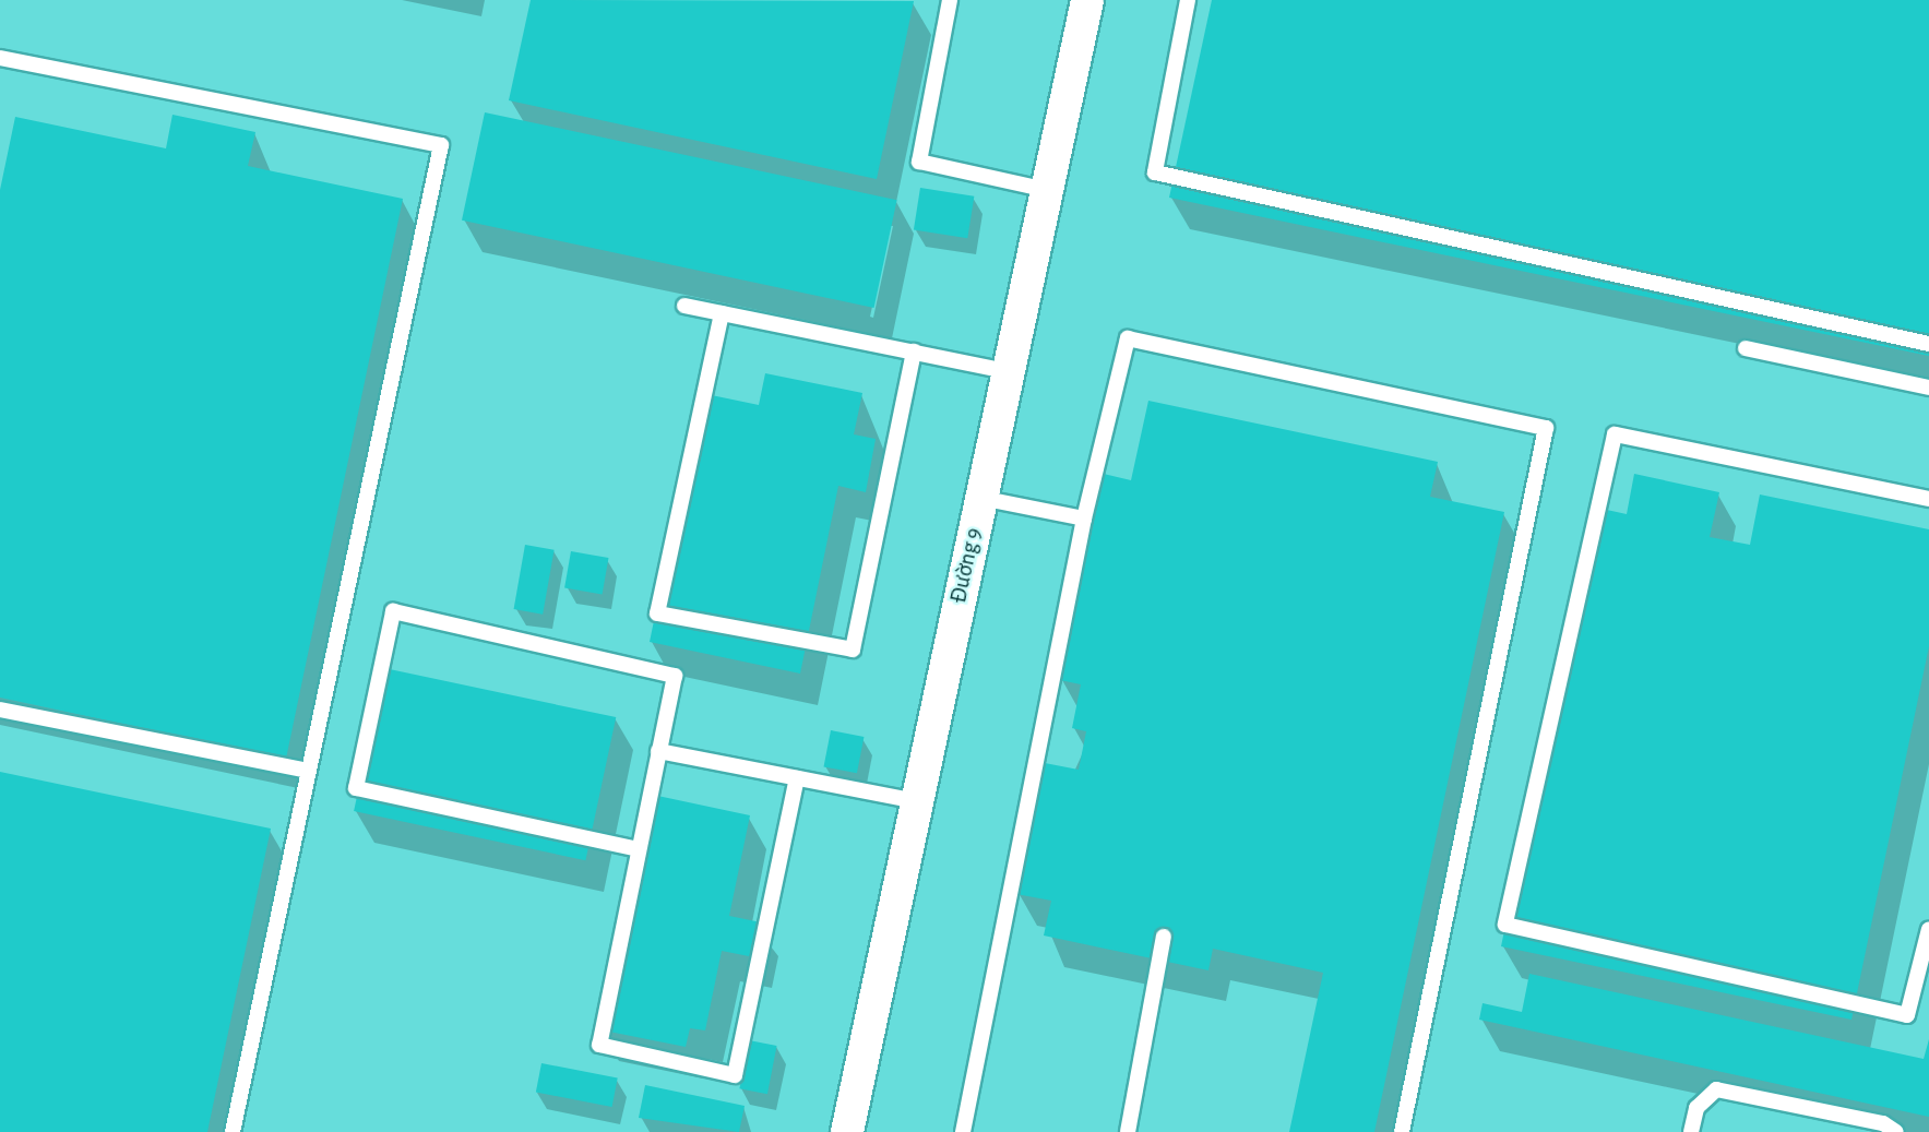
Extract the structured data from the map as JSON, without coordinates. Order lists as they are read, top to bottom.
{
  "streets": {
    "street": ["Đường 9"]
  }
}
